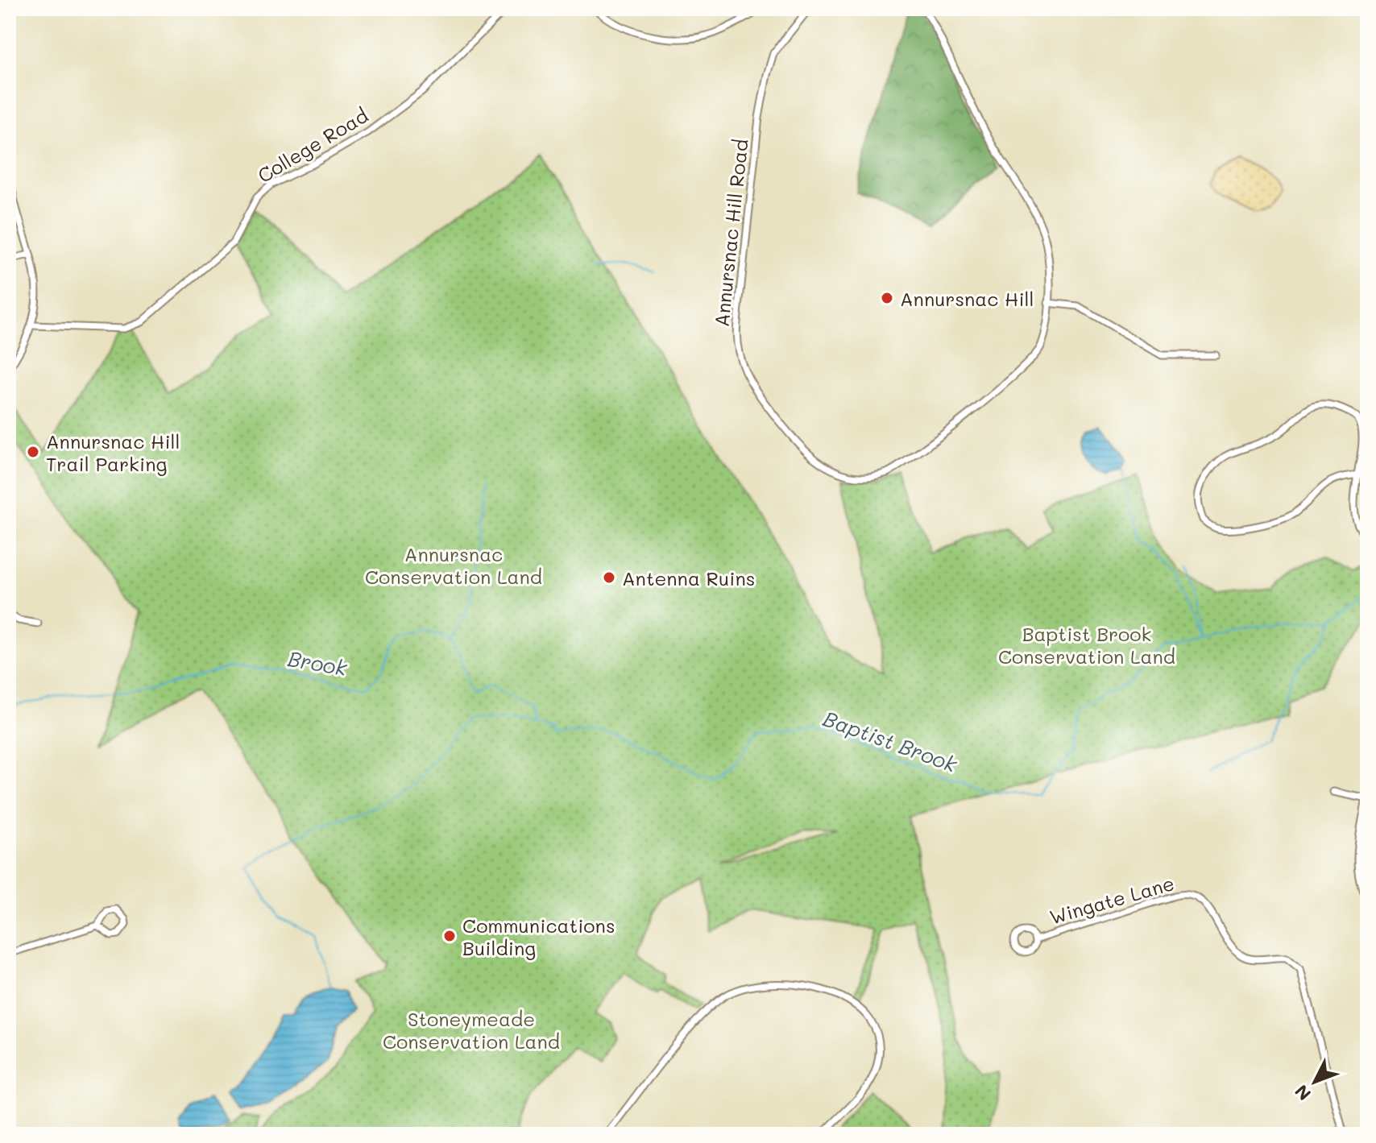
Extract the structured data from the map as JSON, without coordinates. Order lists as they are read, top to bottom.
{
  "streets": {
    "street": ["College Road", "Annursnac Hill Road", "Wingate Lane"]
  },
  "water": ["Brook", "Baptist Brook"],
  "parks": ["Annursnac Conservation Land", "Baptist Brook Conservation Land", "Stoneymeade Conservation Land"],
  "places": [
    "Annursnac Hill",
    "Annursnac Hill Trail Parking",
    "Antenna Ruins",
    "Communications Building"
  ],
  "north": "bottom left"
}
